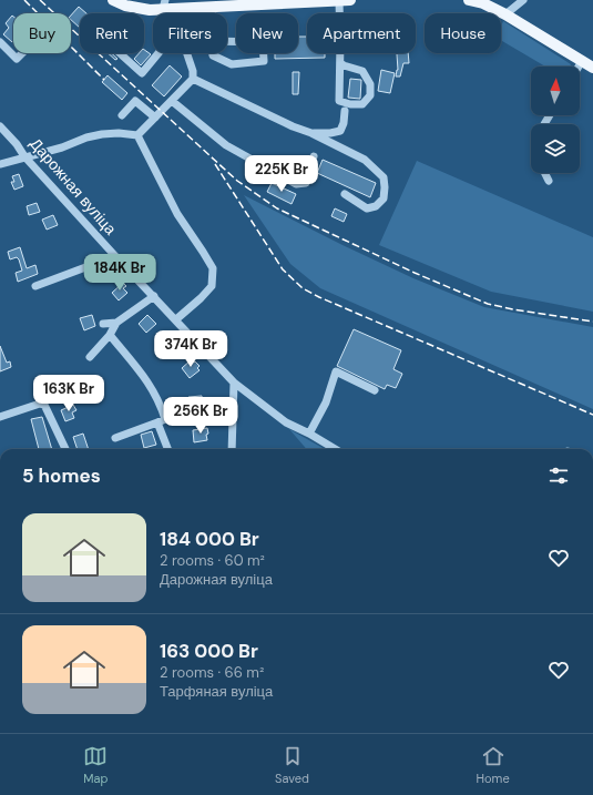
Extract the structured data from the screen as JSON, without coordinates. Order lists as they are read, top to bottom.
{
  "streets": {
    "street": ["Дарожная вуліца"]
  },
  "north": "top",
  "page": {
    "chip": [
      "Buy",
      "Rent",
      "Filters",
      "New",
      "Apartment",
      "House"
    ],
    "price": [
      "225K Br",
      "184K Br",
      "374K Br",
      "163K Br",
      "256K Br"
    ],
    "heading": "5 homes",
    "list": [
      {
        "name": "184 000 Br",
        "note": "2 rooms · 60 m² · Дарожная вуліца"
      },
      {
        "name": "163 000 Br",
        "note": "2 rooms · 66 m² · Тарфяная вуліца"
      }
    ],
    "tabs": ["Map", "Saved", "Home"]
  }
}
